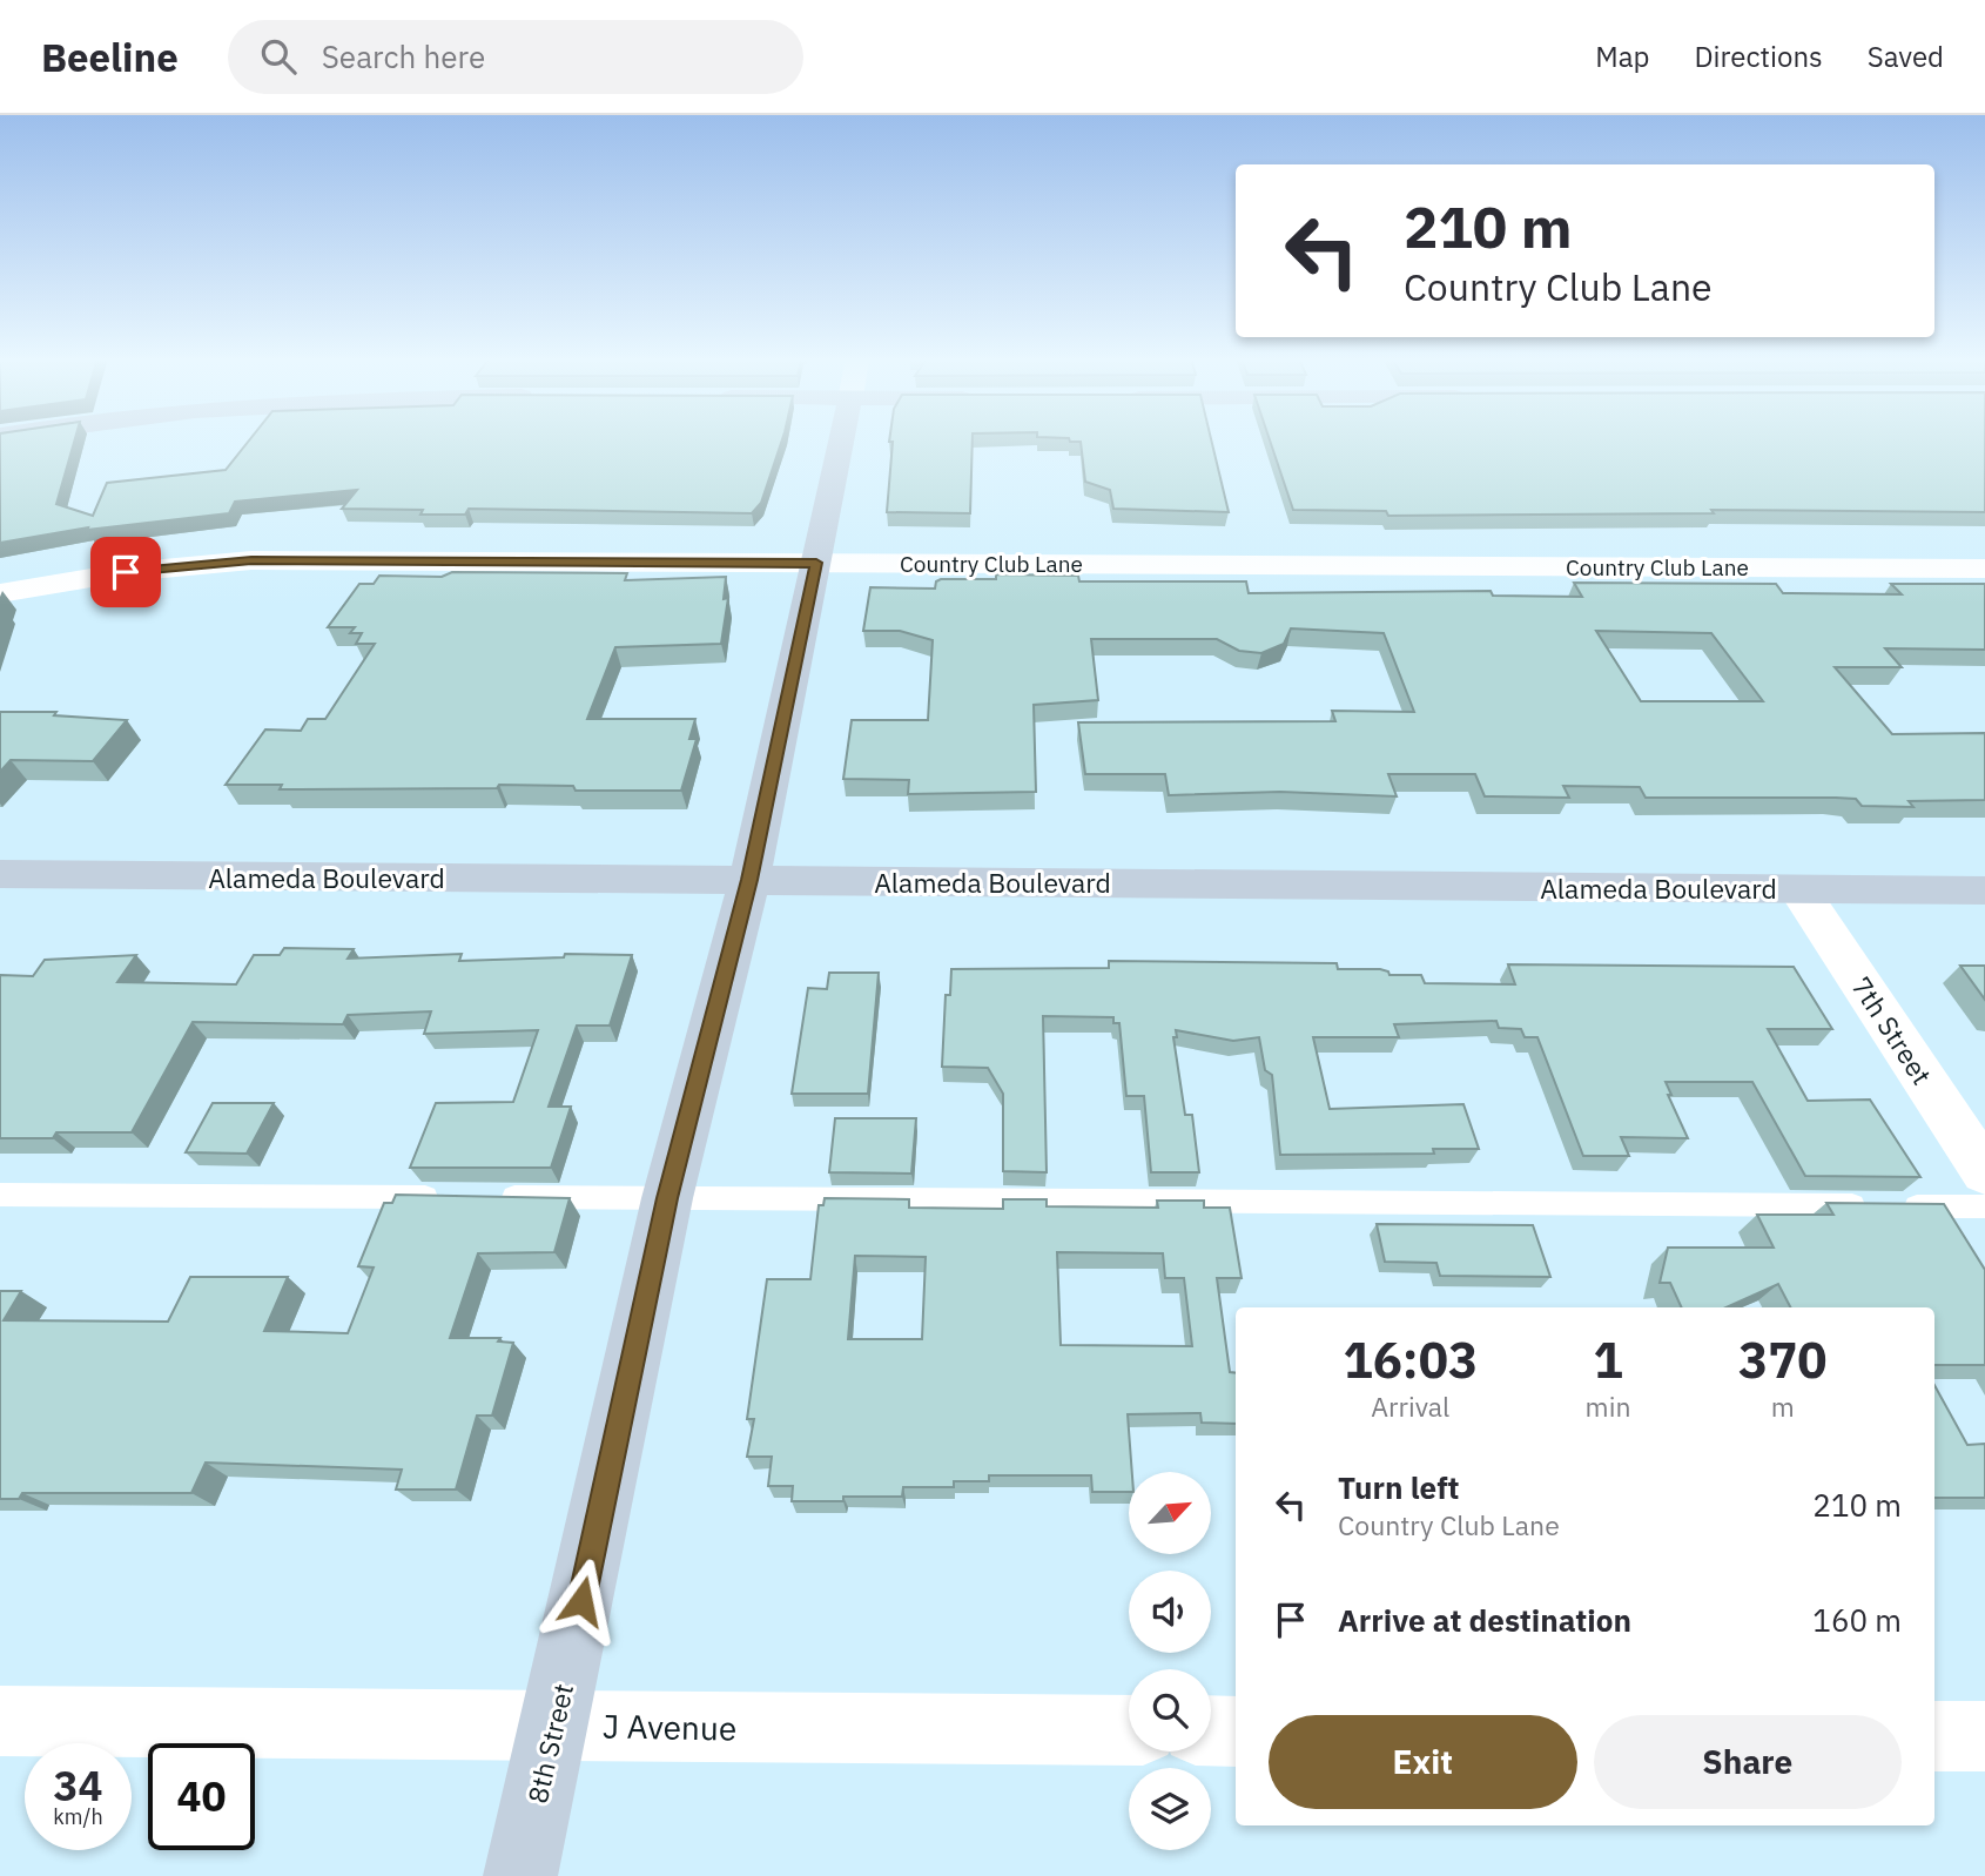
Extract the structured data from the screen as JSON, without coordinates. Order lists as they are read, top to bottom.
{
  "streets": {
    "street": [
      "Country Club Lane",
      "Alameda Boulevard",
      "7th Street",
      "J Avenue",
      "8th Street"
    ]
  },
  "crossings": [
    ["Country Club Lane", "8th Street"],
    ["Alameda Boulevard", "7th Street"],
    ["Alameda Boulevard", "8th Street"],
    ["J Avenue", "8th Street"]
  ],
  "north": "top right",
  "page": {
    "header": "Beeline",
    "search": "Search here",
    "nav": ["Map", "Directions", "Saved"],
    "turn": ["210 m", "Country Club Lane"],
    "eta": [
      "16:03",
      "Arrival",
      "1",
      "min",
      "370",
      "m"
    ],
    "list": [
      {
        "name": "Turn left",
        "note": "Country Club Lane",
        "value": "210 m"
      },
      {
        "name": "Arrive at destination",
        "value": "160 m"
      }
    ],
    "buttons": ["Exit", "Share"],
    "speed": "34 km/h",
    "limit": "40"
  }
}
